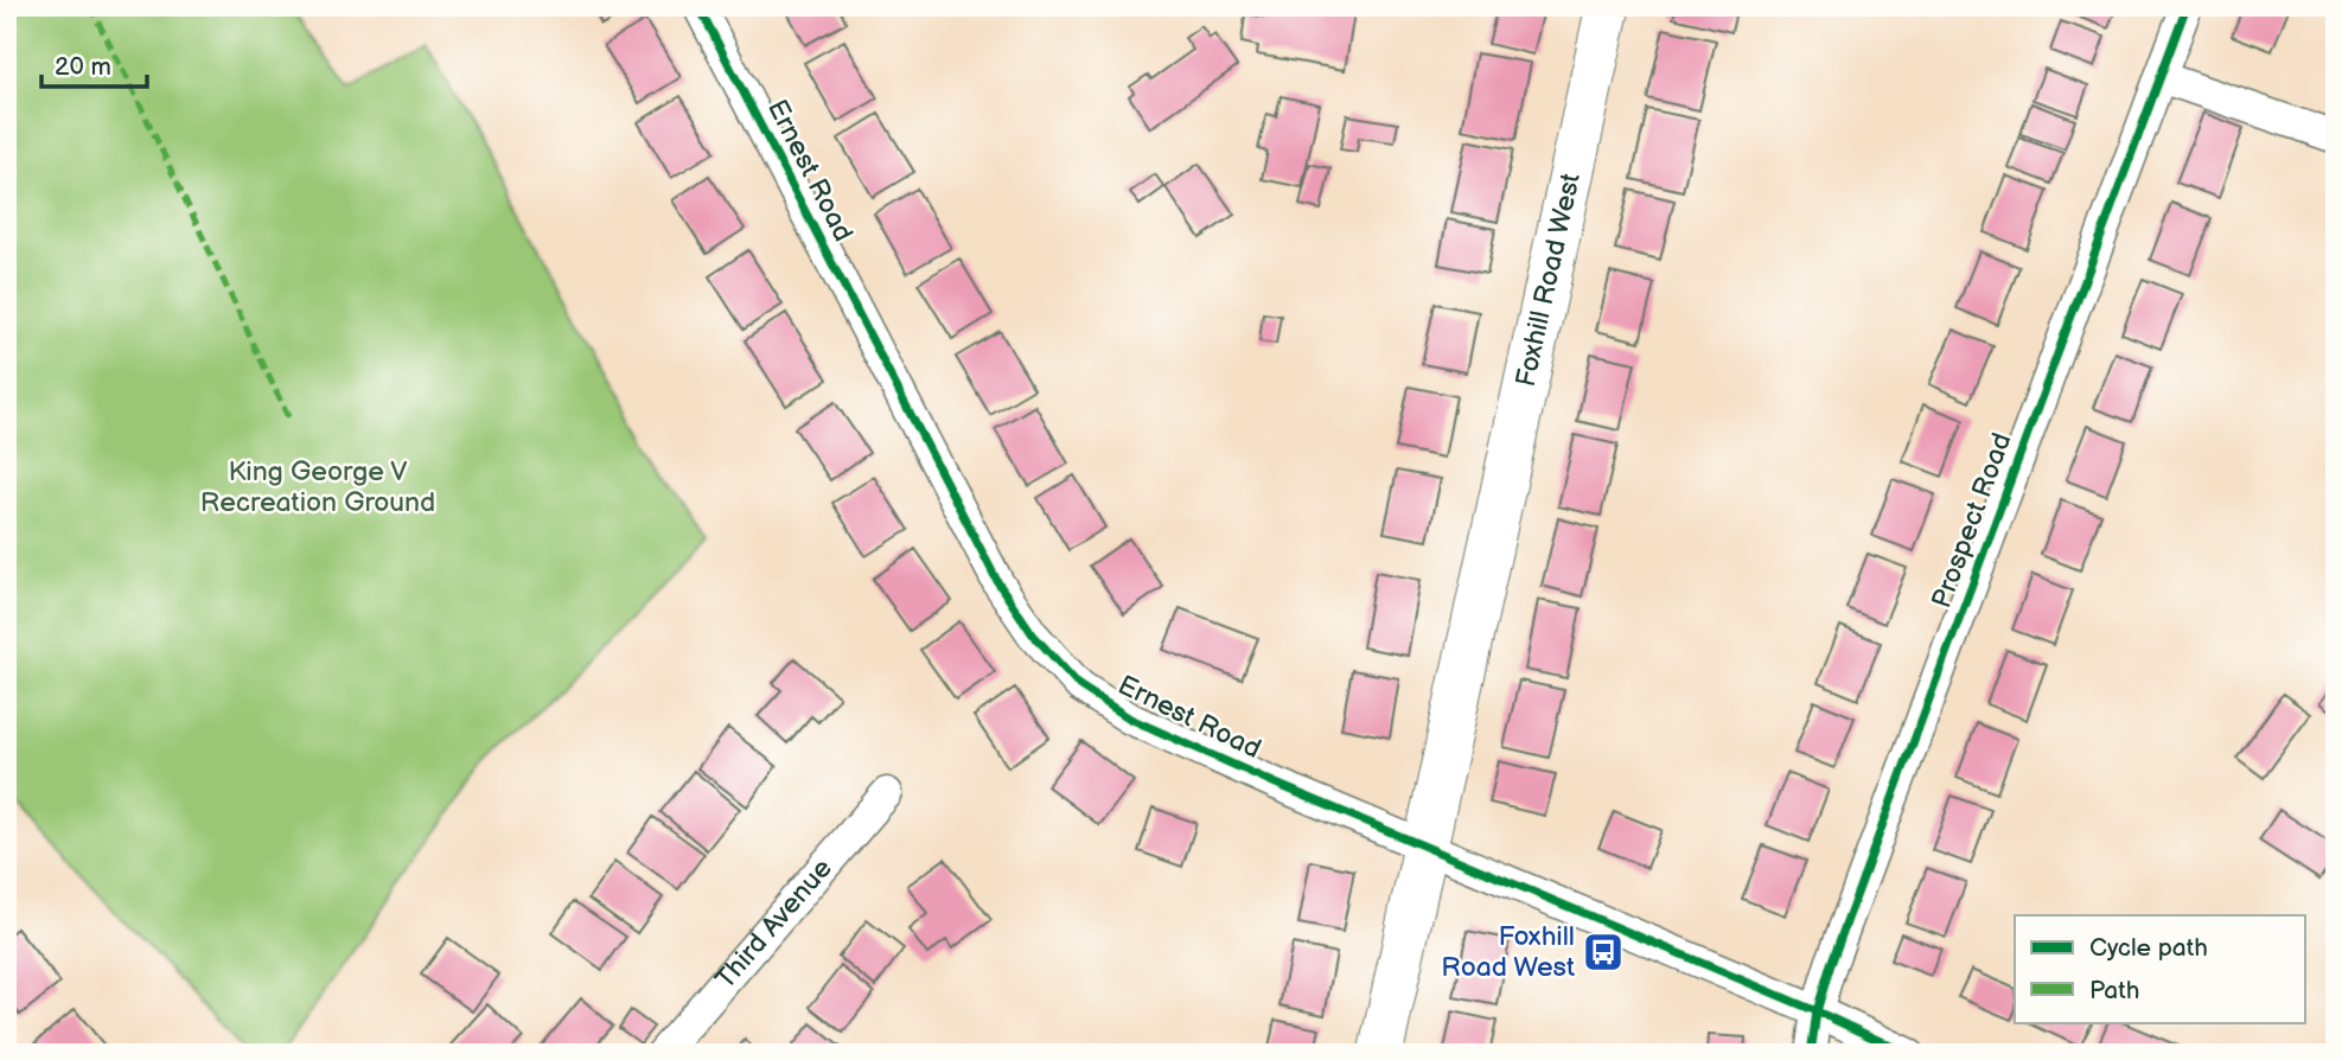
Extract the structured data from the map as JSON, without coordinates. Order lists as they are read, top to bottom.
{
  "streets": {
    "street": [
      "Ernest Road",
      "Foxhill Road West",
      "Prospect Road",
      "Third Avenue"
    ]
  },
  "crossings": [
    ["Ernest Road", "Foxhill Road West"],
    ["Ernest Road", "Prospect Road"]
  ],
  "parks": ["King George V Recreation Ground"],
  "places": {
    "bus stop": ["Foxhill Road West"]
  },
  "legend": ["Cycle path", "Path"],
  "scale_bar": "20 m"
}
